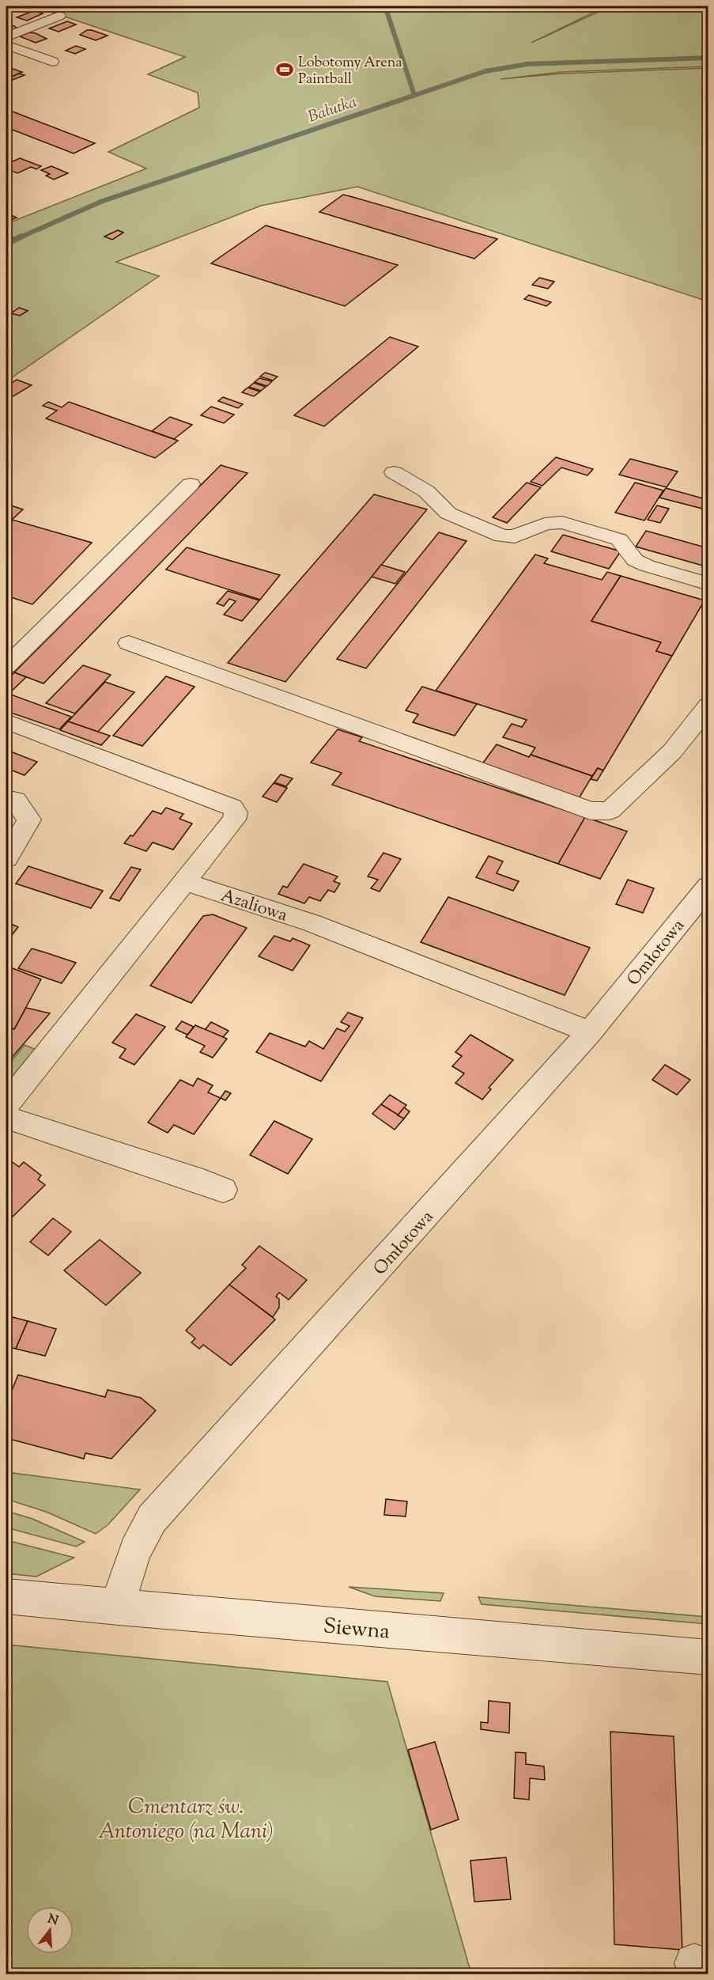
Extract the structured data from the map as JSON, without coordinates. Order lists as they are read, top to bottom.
{
  "streets": {
    "street": ["Azaliowa", "Omłotowa", "Siewna"]
  },
  "crossings": [
    ["Azaliowa", "Omłotowa"],
    ["Omłotowa", "Siewna"]
  ],
  "water": ["Bałutka"],
  "parks": ["Cmentarz św. Antoniego (na Mani)"],
  "places": {
    "sports": ["Lobotomy Arena Paintball"]
  },
  "north": "top"
}
